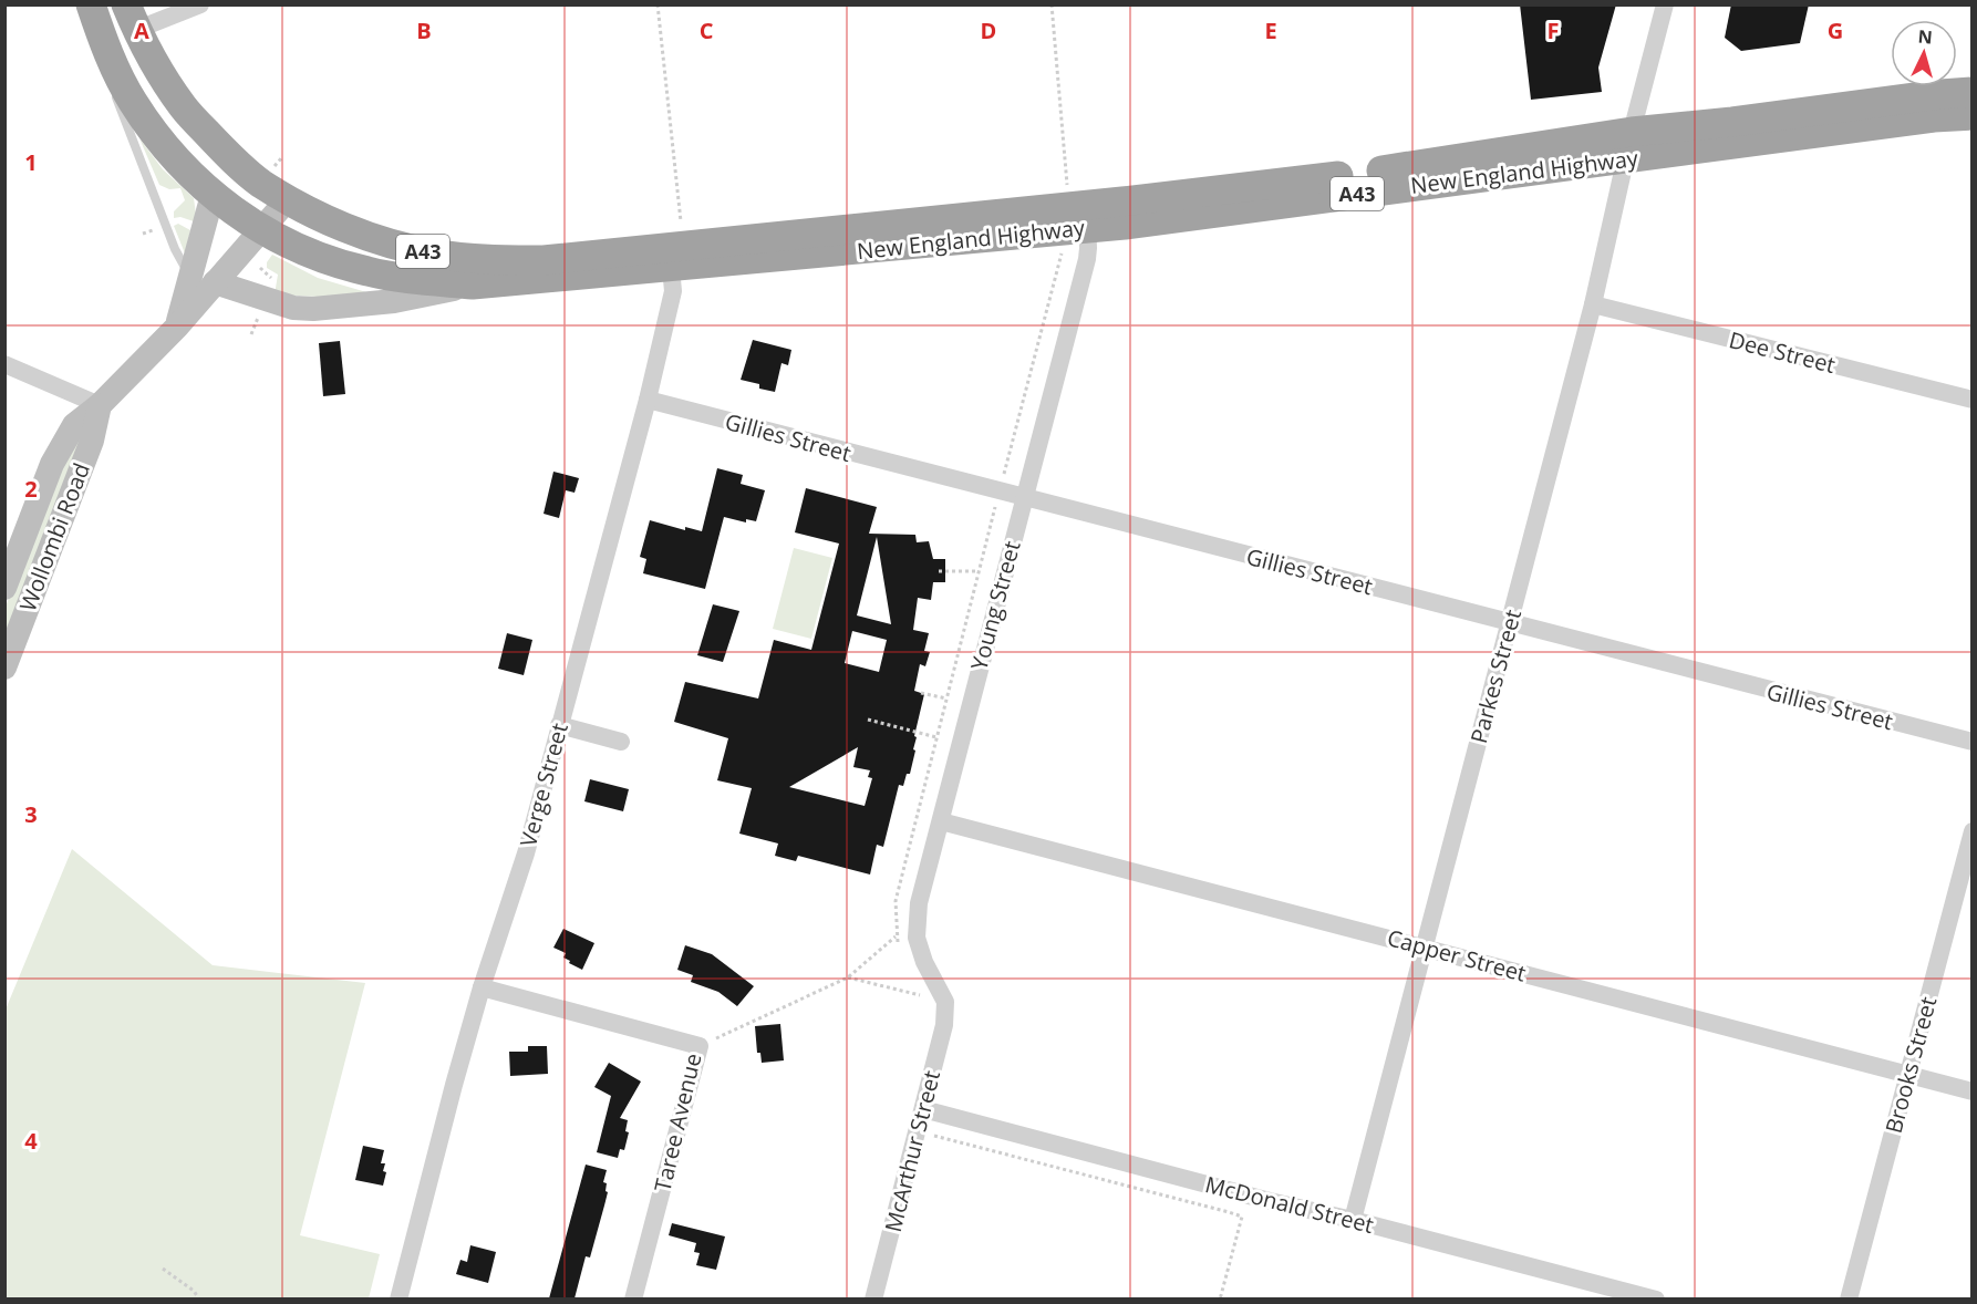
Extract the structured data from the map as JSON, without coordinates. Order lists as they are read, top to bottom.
{
  "streets": {
    "highway": ["New England Highway", "A43"],
    "main road": ["Wollombi Road"],
    "street": [
      "Dee Street",
      "Gillies Street",
      "Young Street",
      "Parkes Street",
      "Verge Street",
      "Capper Street",
      "Brooks Street",
      "Taree Avenue",
      "McArthur Street",
      "McDonald Street"
    ]
  },
  "crossings": [
    ["New England Highway", "Wollombi Road"],
    ["New England Highway", "Young Street"],
    ["New England Highway", "Parkes Street"],
    ["New England Highway", "Verge Street"],
    ["Dee Street", "Parkes Street"],
    ["Gillies Street", "Young Street"],
    ["Gillies Street", "Parkes Street"],
    ["Gillies Street", "Verge Street"],
    ["Young Street", "Capper Street"],
    ["Young Street", "McArthur Street"],
    ["Parkes Street", "Capper Street"],
    ["Parkes Street", "McDonald Street"],
    ["Verge Street", "Taree Avenue"],
    ["Capper Street", "Brooks Street"],
    ["McArthur Street", "McDonald Street"]
  ],
  "north": "top",
  "grid": {
    "columns": [
      "A",
      "B",
      "C",
      "D",
      "E",
      "F",
      "G"
    ],
    "rows": [
      "1",
      "2",
      "3",
      "4"
    ]
  }
}
